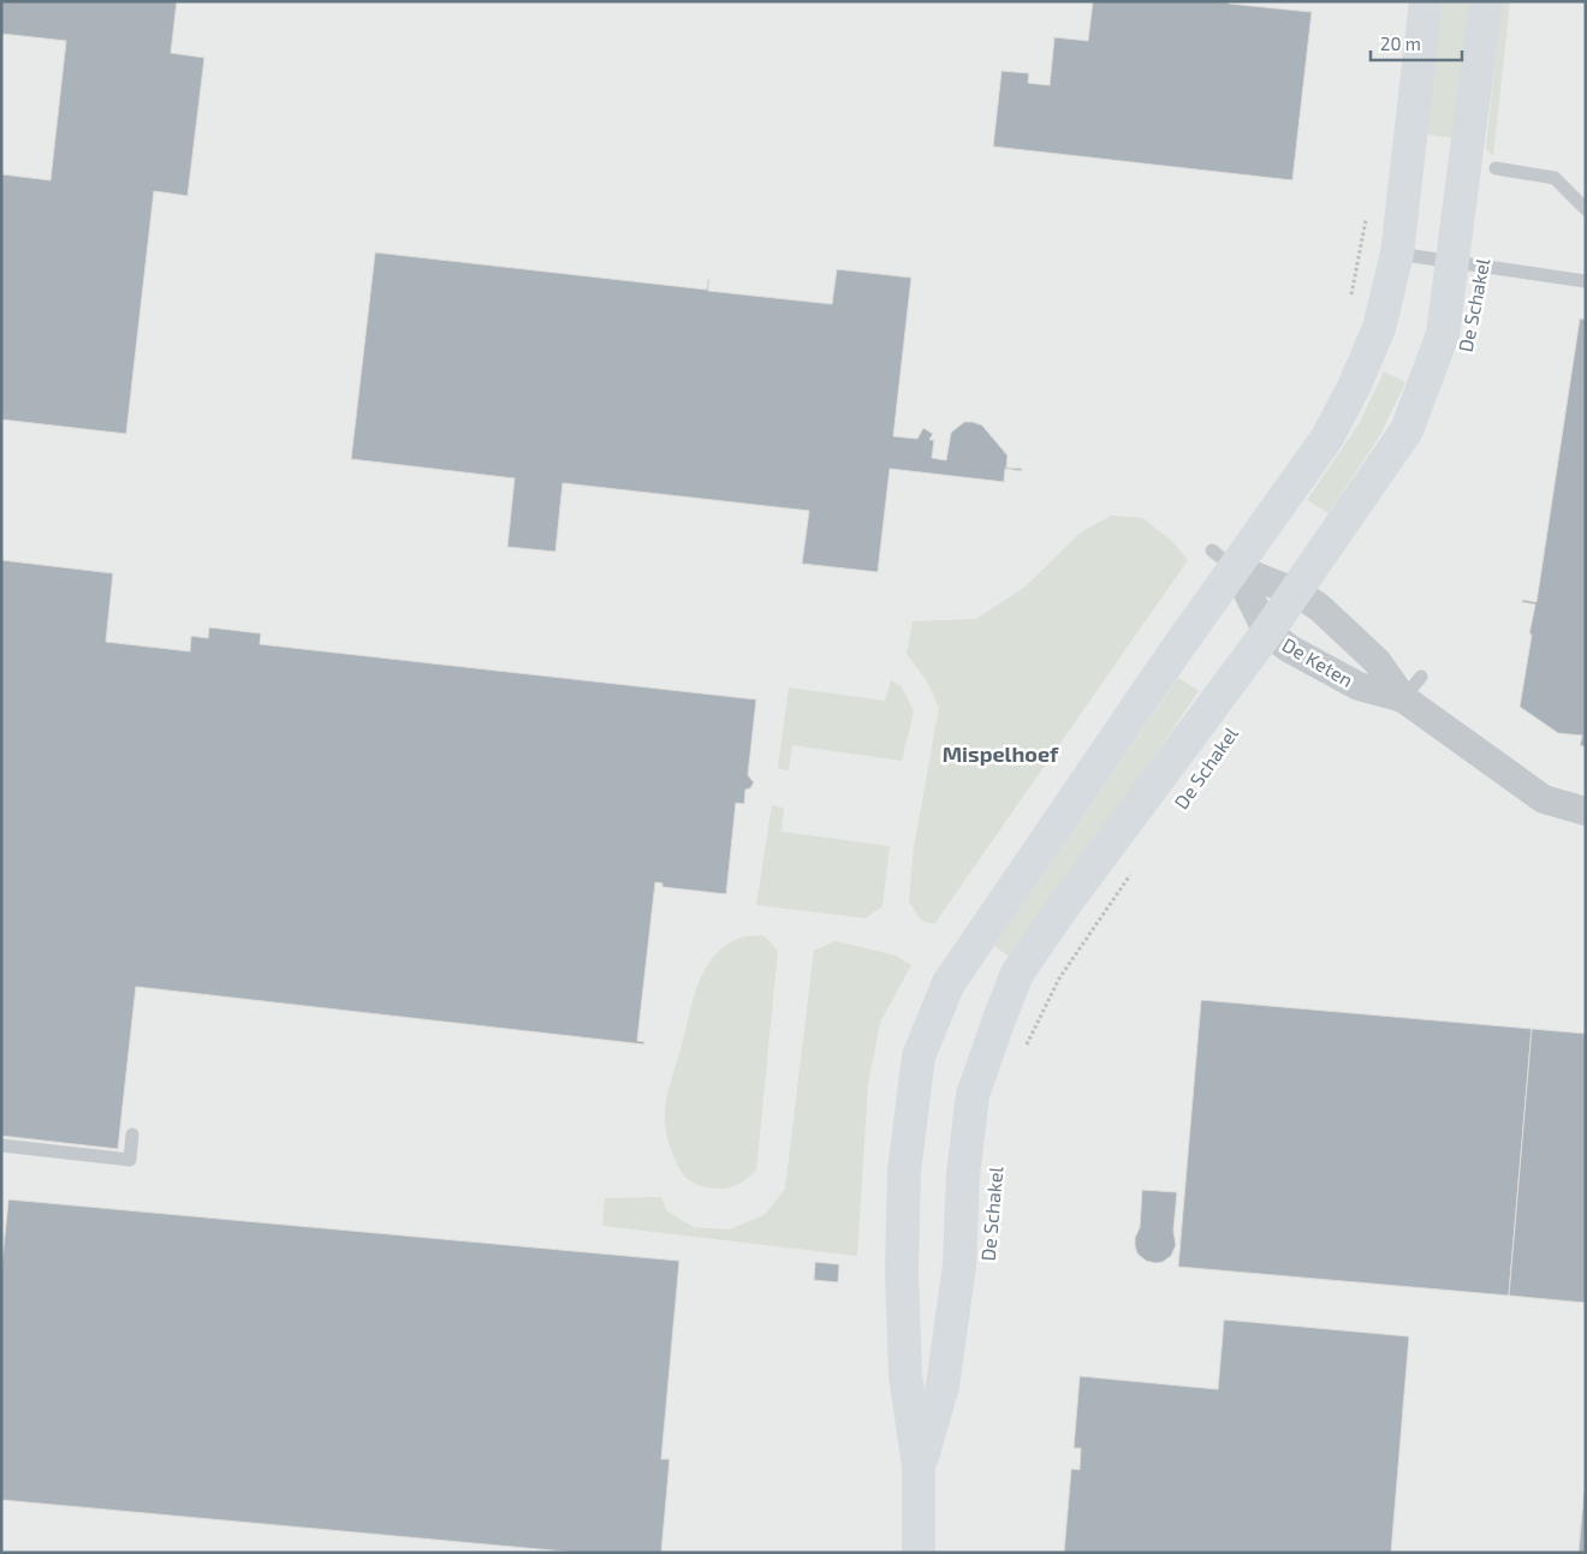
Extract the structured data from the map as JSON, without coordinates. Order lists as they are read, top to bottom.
{
  "streets": {
    "street": ["De Schakel", "De Keten"]
  },
  "crossings": [
    ["De Schakel", "De Keten"]
  ],
  "districts": ["Mispelhoef"],
  "scale_bar": "20 m"
}
